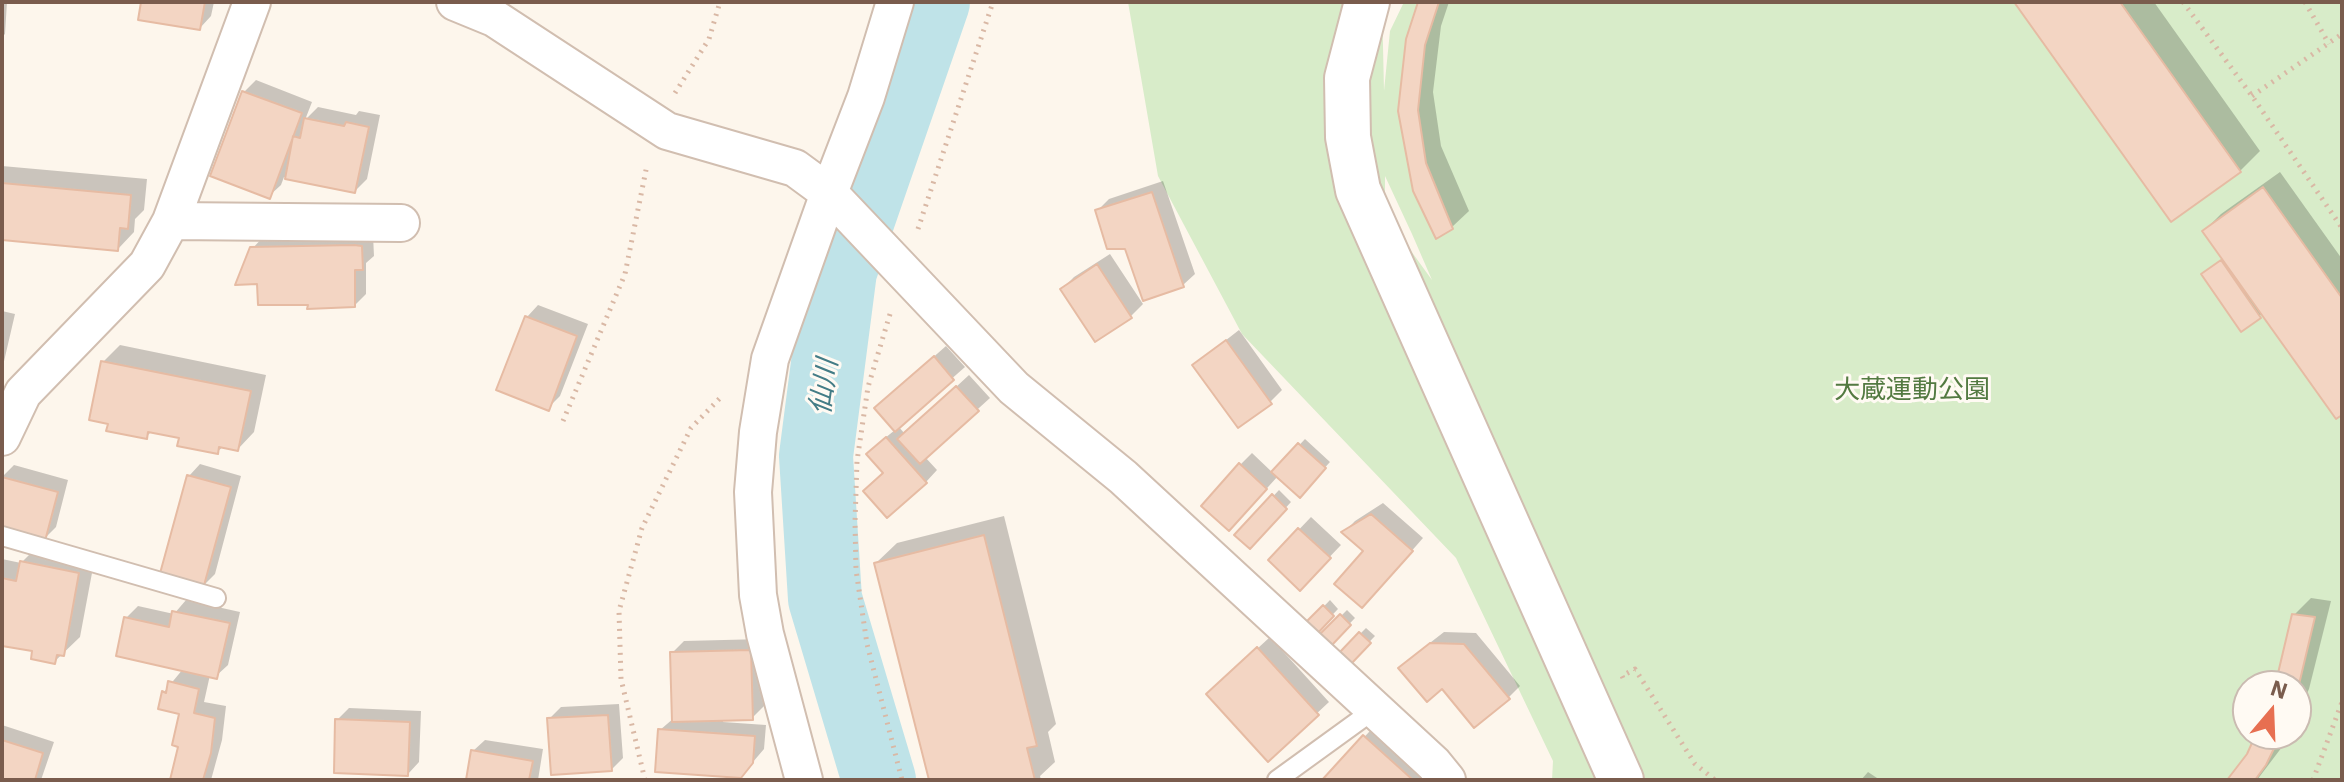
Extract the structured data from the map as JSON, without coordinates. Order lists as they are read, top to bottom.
{
  "water": ["仙川"],
  "parks": ["大蔵運動公園"],
  "north": "top"
}
